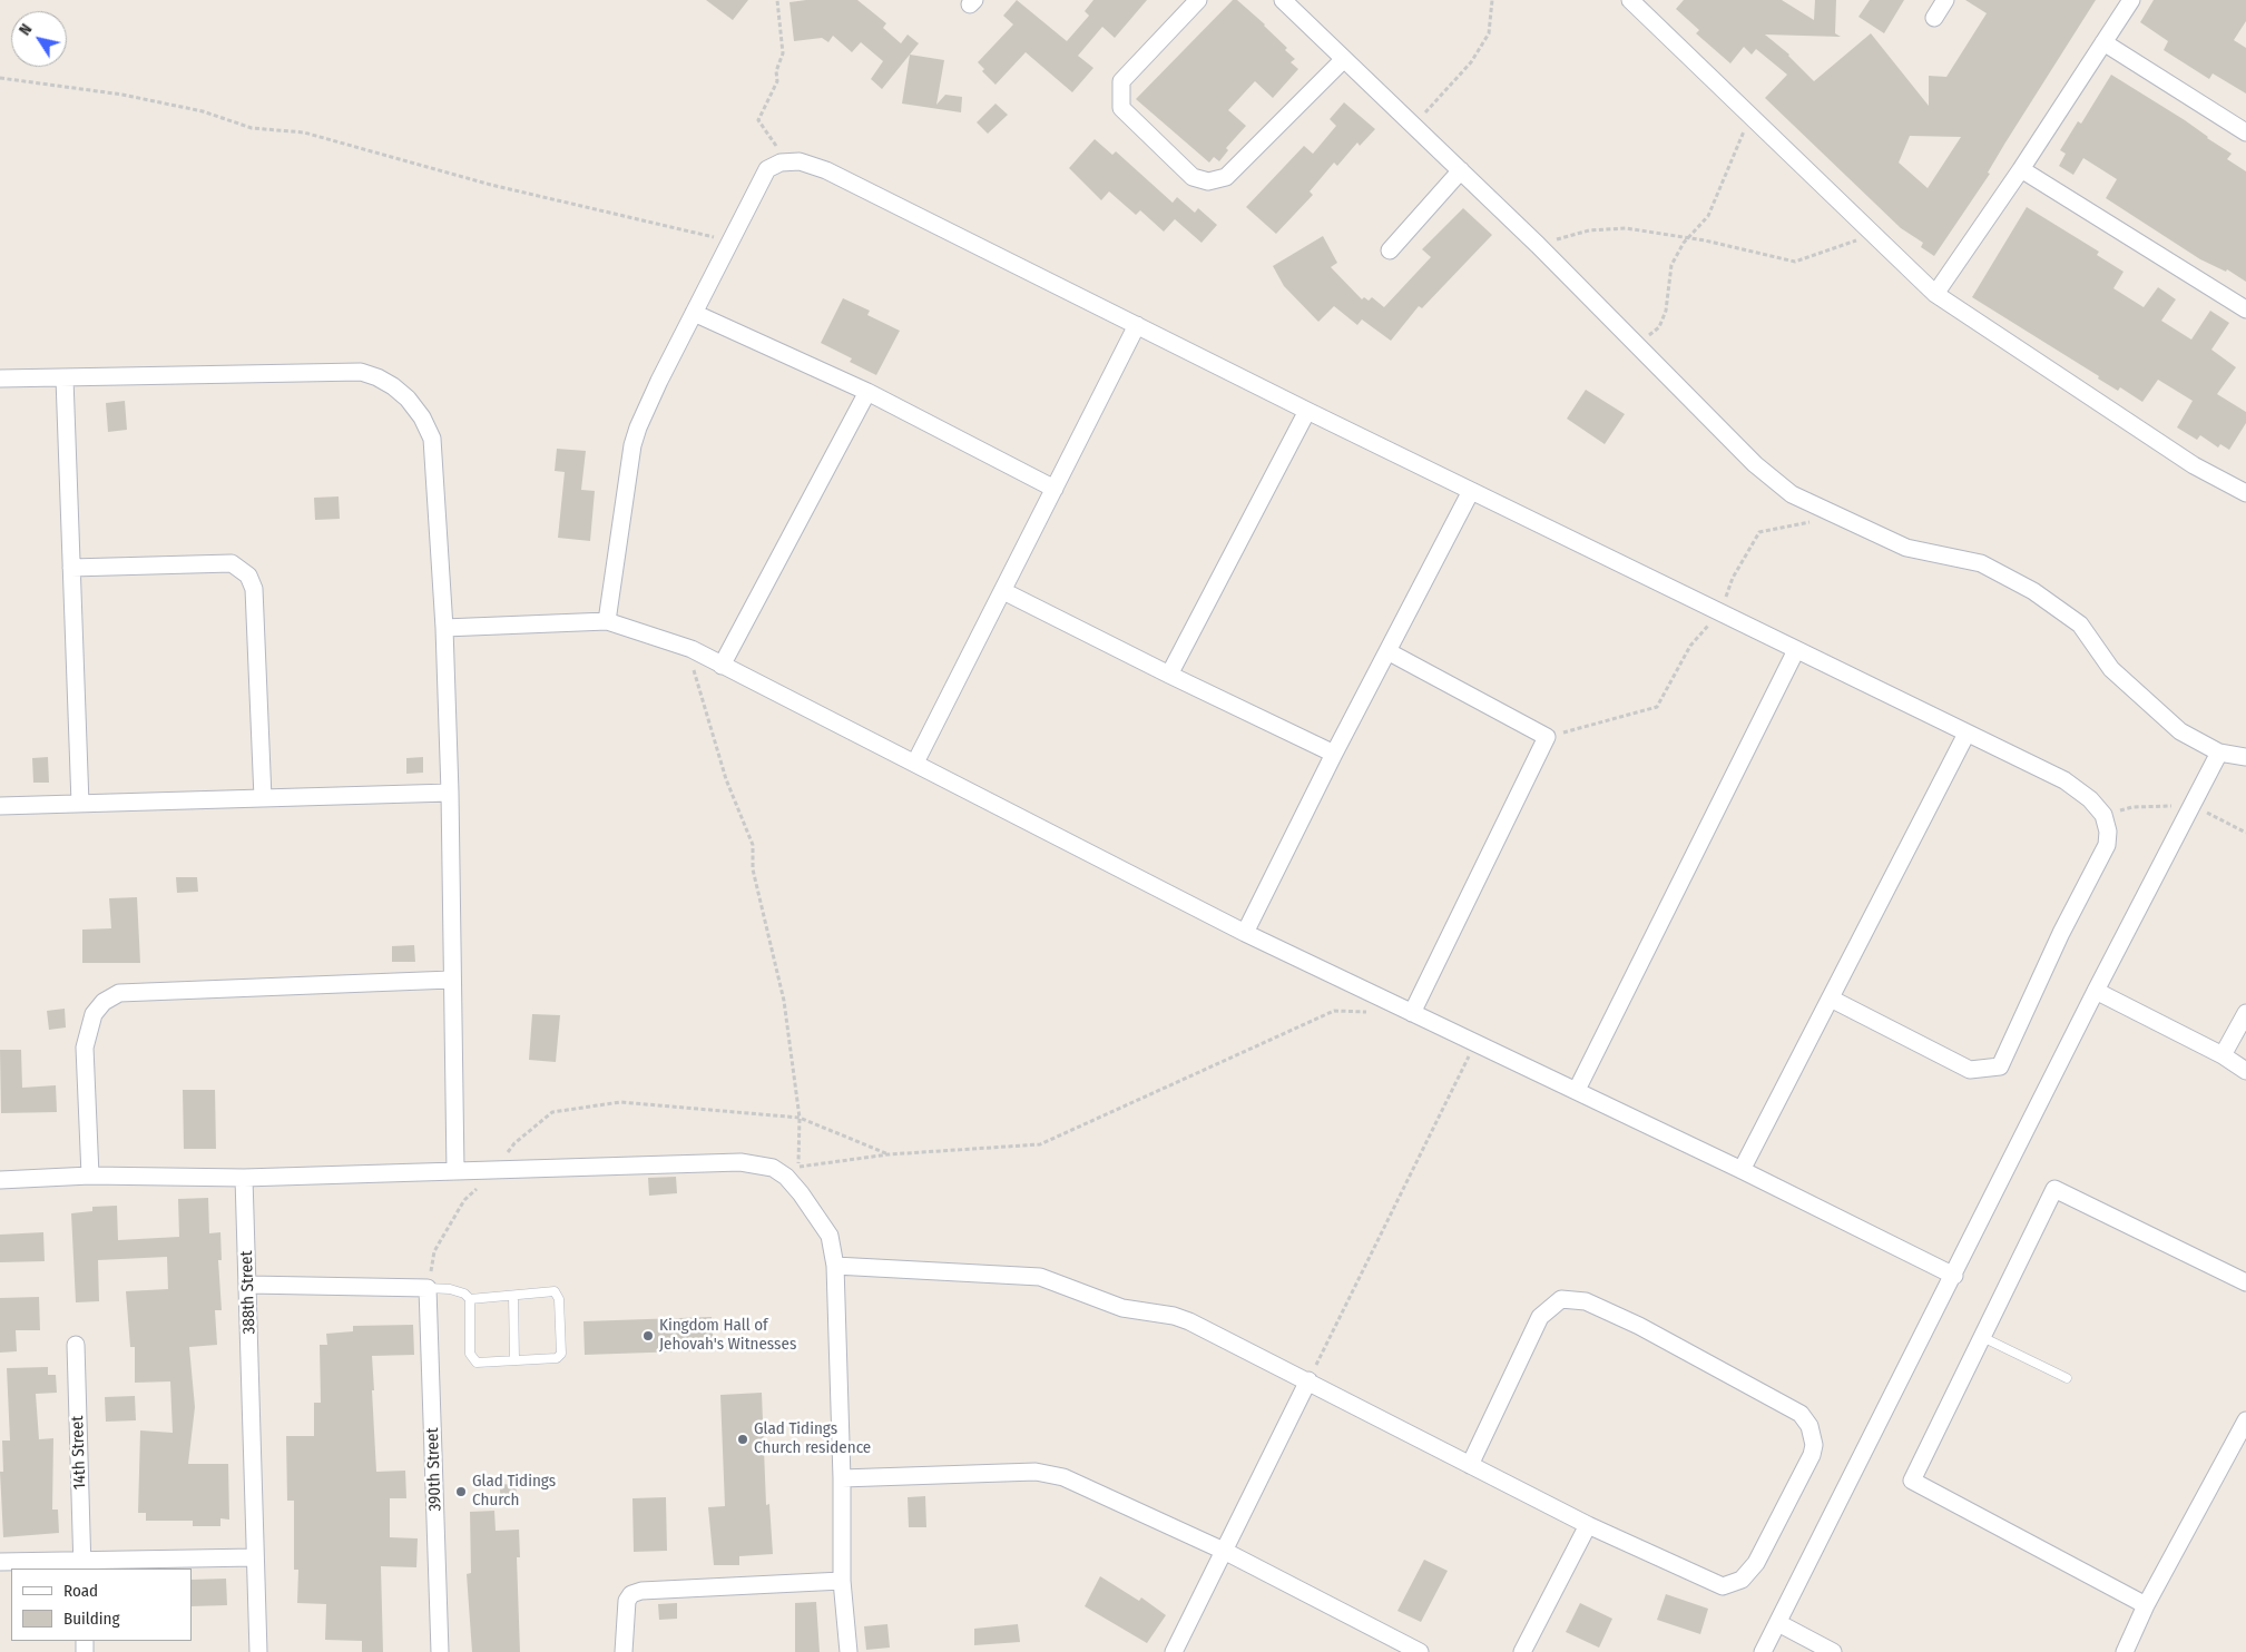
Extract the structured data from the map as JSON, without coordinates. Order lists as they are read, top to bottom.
{
  "streets": {
    "street": ["388th Street", "14th Street", "390th Street"]
  },
  "places": ["Kingdom Hall of Jehovah's Witnesses", "Glad Tidings Church residence", "Glad Tidings Church"],
  "legend": ["Road", "Building"],
  "north": "top left"
}
